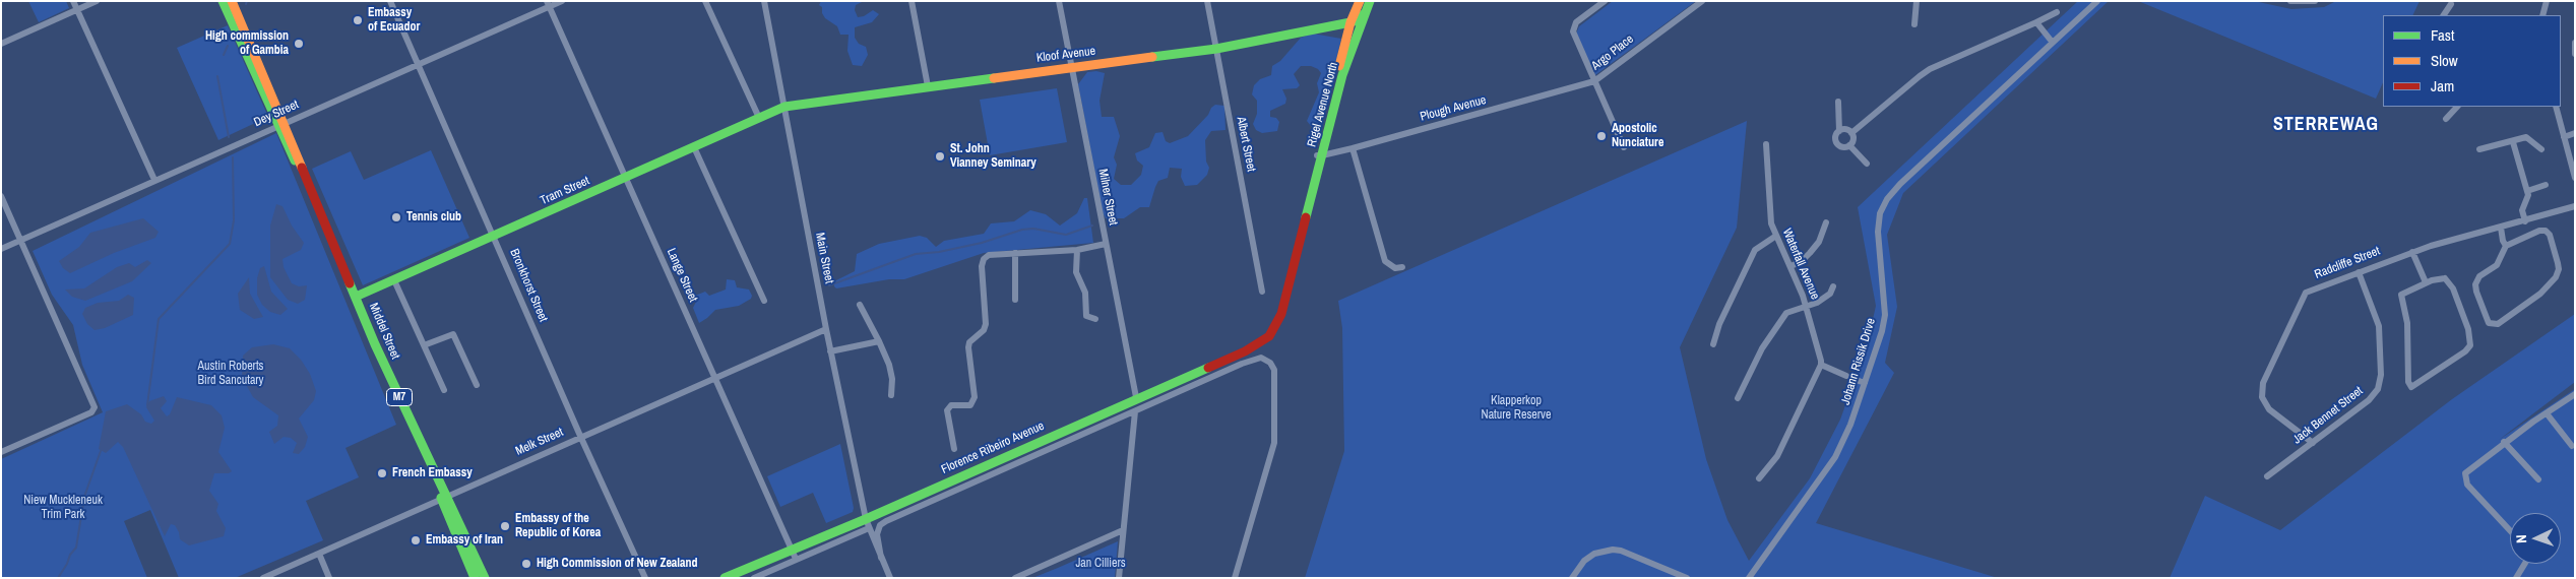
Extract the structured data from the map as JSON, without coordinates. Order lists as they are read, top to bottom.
{
  "streets": {
    "main road": [
      "Kloof Avenue",
      "Rigel Avenue North",
      "Tram Street",
      "Middel Street",
      "M7",
      "Florence Ribeiro Avenue"
    ],
    "street": [
      "Argo Place",
      "Plough Avenue",
      "Dey Street",
      "Albert Street",
      "Milner Street",
      "Main Street",
      "Radcliffe Street",
      "Waterfall Avenue",
      "Lange Street",
      "Bronkhorst Street",
      "Johann Rissik Drive",
      "Jack Bennet Street",
      "Melk Street"
    ]
  },
  "crossings": [
    ["Argo Place", "Plough Avenue"],
    ["Kloof Avenue", "Rigel Avenue North"],
    ["Kloof Avenue", "Albert Street"],
    ["Kloof Avenue", "Tram Street"],
    ["Kloof Avenue", "Milner Street"],
    ["Kloof Avenue", "Main Street"],
    ["Rigel Avenue North", "Plough Avenue"],
    ["Rigel Avenue North", "Florence Ribeiro Avenue"],
    ["Dey Street", "Lange Street"],
    ["Dey Street", "Bronkhorst Street"],
    ["Dey Street", "Middel Street"],
    ["Tram Street", "Main Street"],
    ["Tram Street", "Lange Street"],
    ["Tram Street", "Bronkhorst Street"],
    ["Tram Street", "Middel Street"],
    ["Milner Street", "Florence Ribeiro Avenue"],
    ["Main Street", "Melk Street"],
    ["Main Street", "Florence Ribeiro Avenue"],
    ["Radcliffe Street", "Jack Bennet Street"],
    ["Lange Street", "Melk Street"],
    ["Lange Street", "Florence Ribeiro Avenue"],
    ["Bronkhorst Street", "Melk Street"],
    ["Middel Street", "Melk Street"]
  ],
  "districts": ["STERREWAG"],
  "parks": [
    "Austin Roberts Bird Sancutary",
    "Klapperkop Nature Reserve",
    "Niew Muckleneuk Trim Park",
    "Jan Cilliers"
  ],
  "places": [
    "Embassy of Ecuador",
    "High commission of Gambia",
    "Apostolic Nunciature",
    "St. John Vianney Seminary",
    "Tennis club",
    "French Embassy",
    "Embassy of the Republic of Korea",
    "Embassy of Iran",
    "High Commission of New Zealand"
  ],
  "legend": ["Fast", "Slow", "Jam"],
  "north": "left"
}
